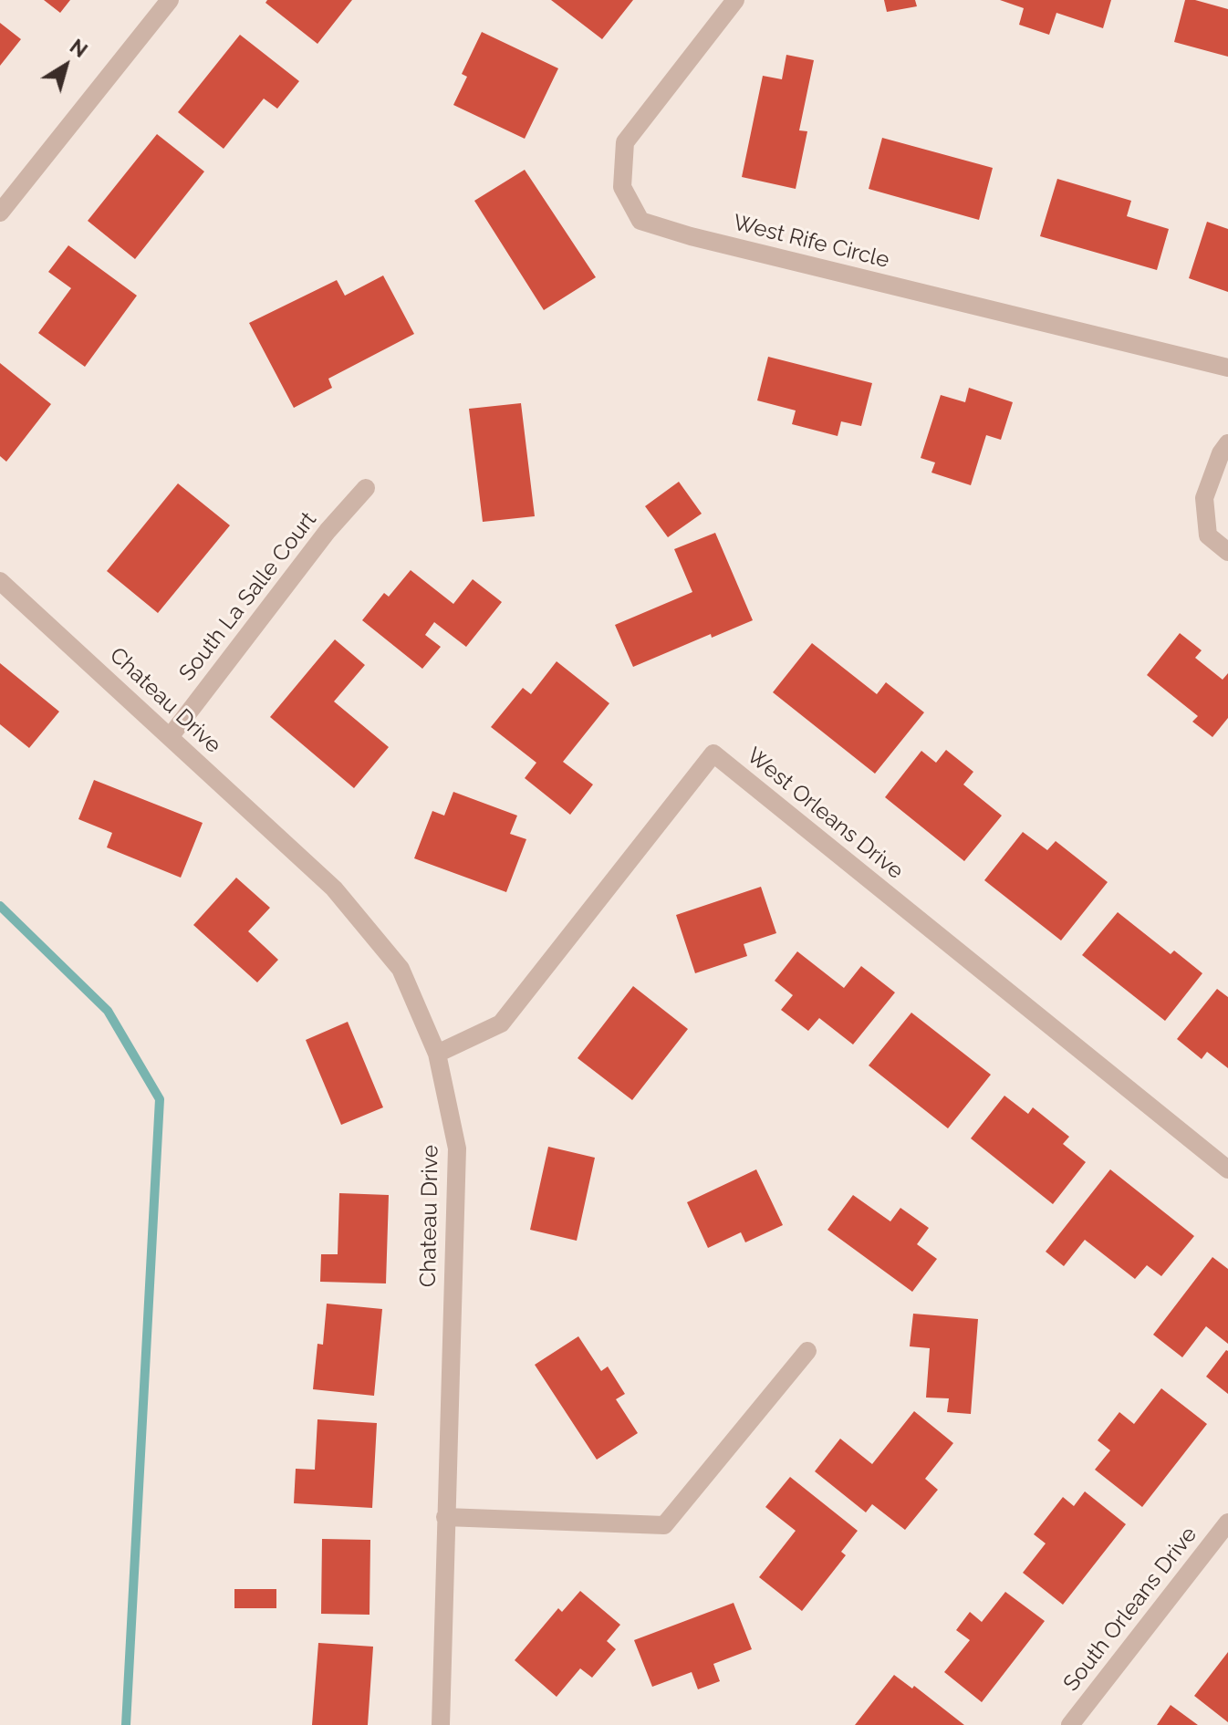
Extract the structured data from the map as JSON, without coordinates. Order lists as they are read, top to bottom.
{
  "streets": {
    "street": [
      "West Rife Circle",
      "South La Salle Court",
      "Chateau Drive",
      "West Orleans Drive",
      "South Orleans Drive"
    ]
  },
  "crossings": [
    ["South La Salle Court", "Chateau Drive"],
    ["Chateau Drive", "West Orleans Drive"]
  ],
  "north": "top right"
}
